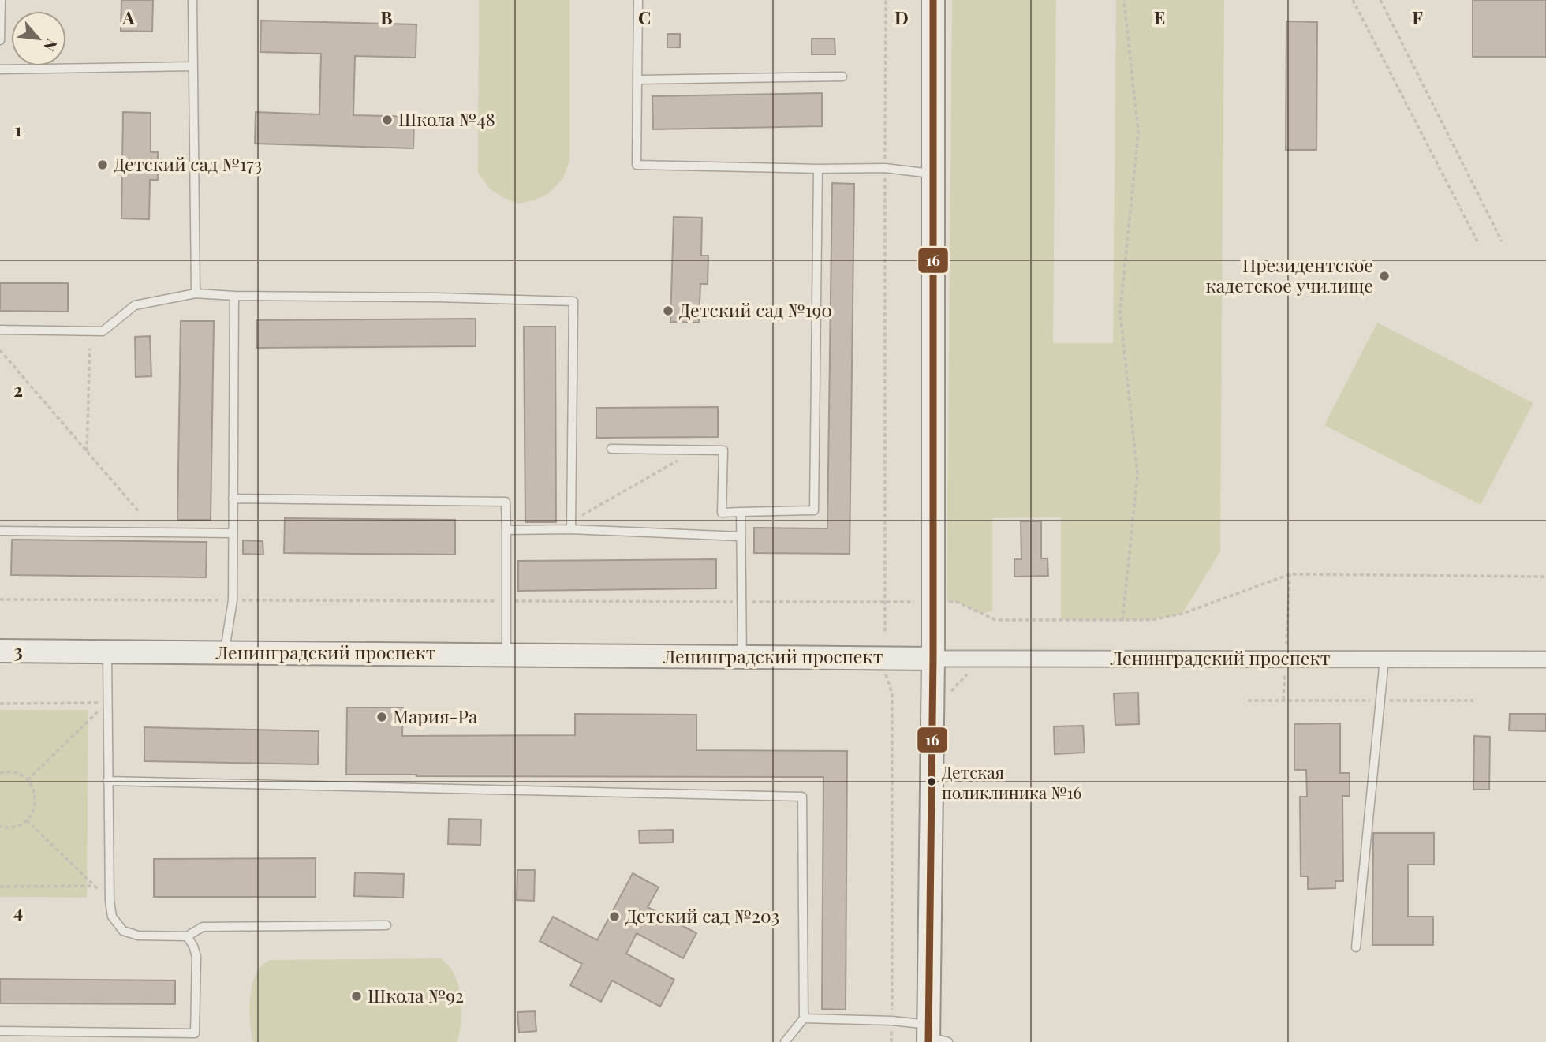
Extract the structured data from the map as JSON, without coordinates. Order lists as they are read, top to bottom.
{
  "streets": {
    "street": ["Ленинградский проспект"]
  },
  "places": [
    "Школа №48",
    "Детский сад №173",
    "Президентское кадетское училище",
    "Детский сад №190",
    "Мария-Ра",
    "Детская поликлиника №16",
    "Детский сад №203",
    "Школа №92"
  ],
  "lines": ["transit line 16"],
  "north": "bottom right",
  "grid": {
    "columns": [
      "A",
      "B",
      "C",
      "D",
      "E",
      "F"
    ],
    "rows": [
      "1",
      "2",
      "3",
      "4"
    ]
  }
}
